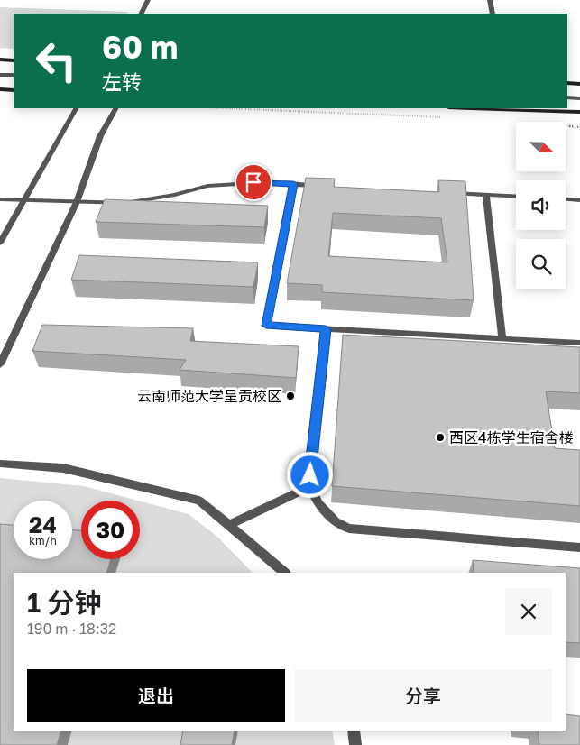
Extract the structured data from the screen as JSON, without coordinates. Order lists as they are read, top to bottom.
{
  "places": ["云南师范大学呈贡校区", "西区4栋学生宿舍楼"],
  "north": "bottom right",
  "page": {
    "turn": ["60 m", "左转"],
    "speed": "24 km/h",
    "limit": "30",
    "heading": ["1 分钟", "190 m · 18:32"],
    "buttons": ["退出", "分享"]
  }
}
